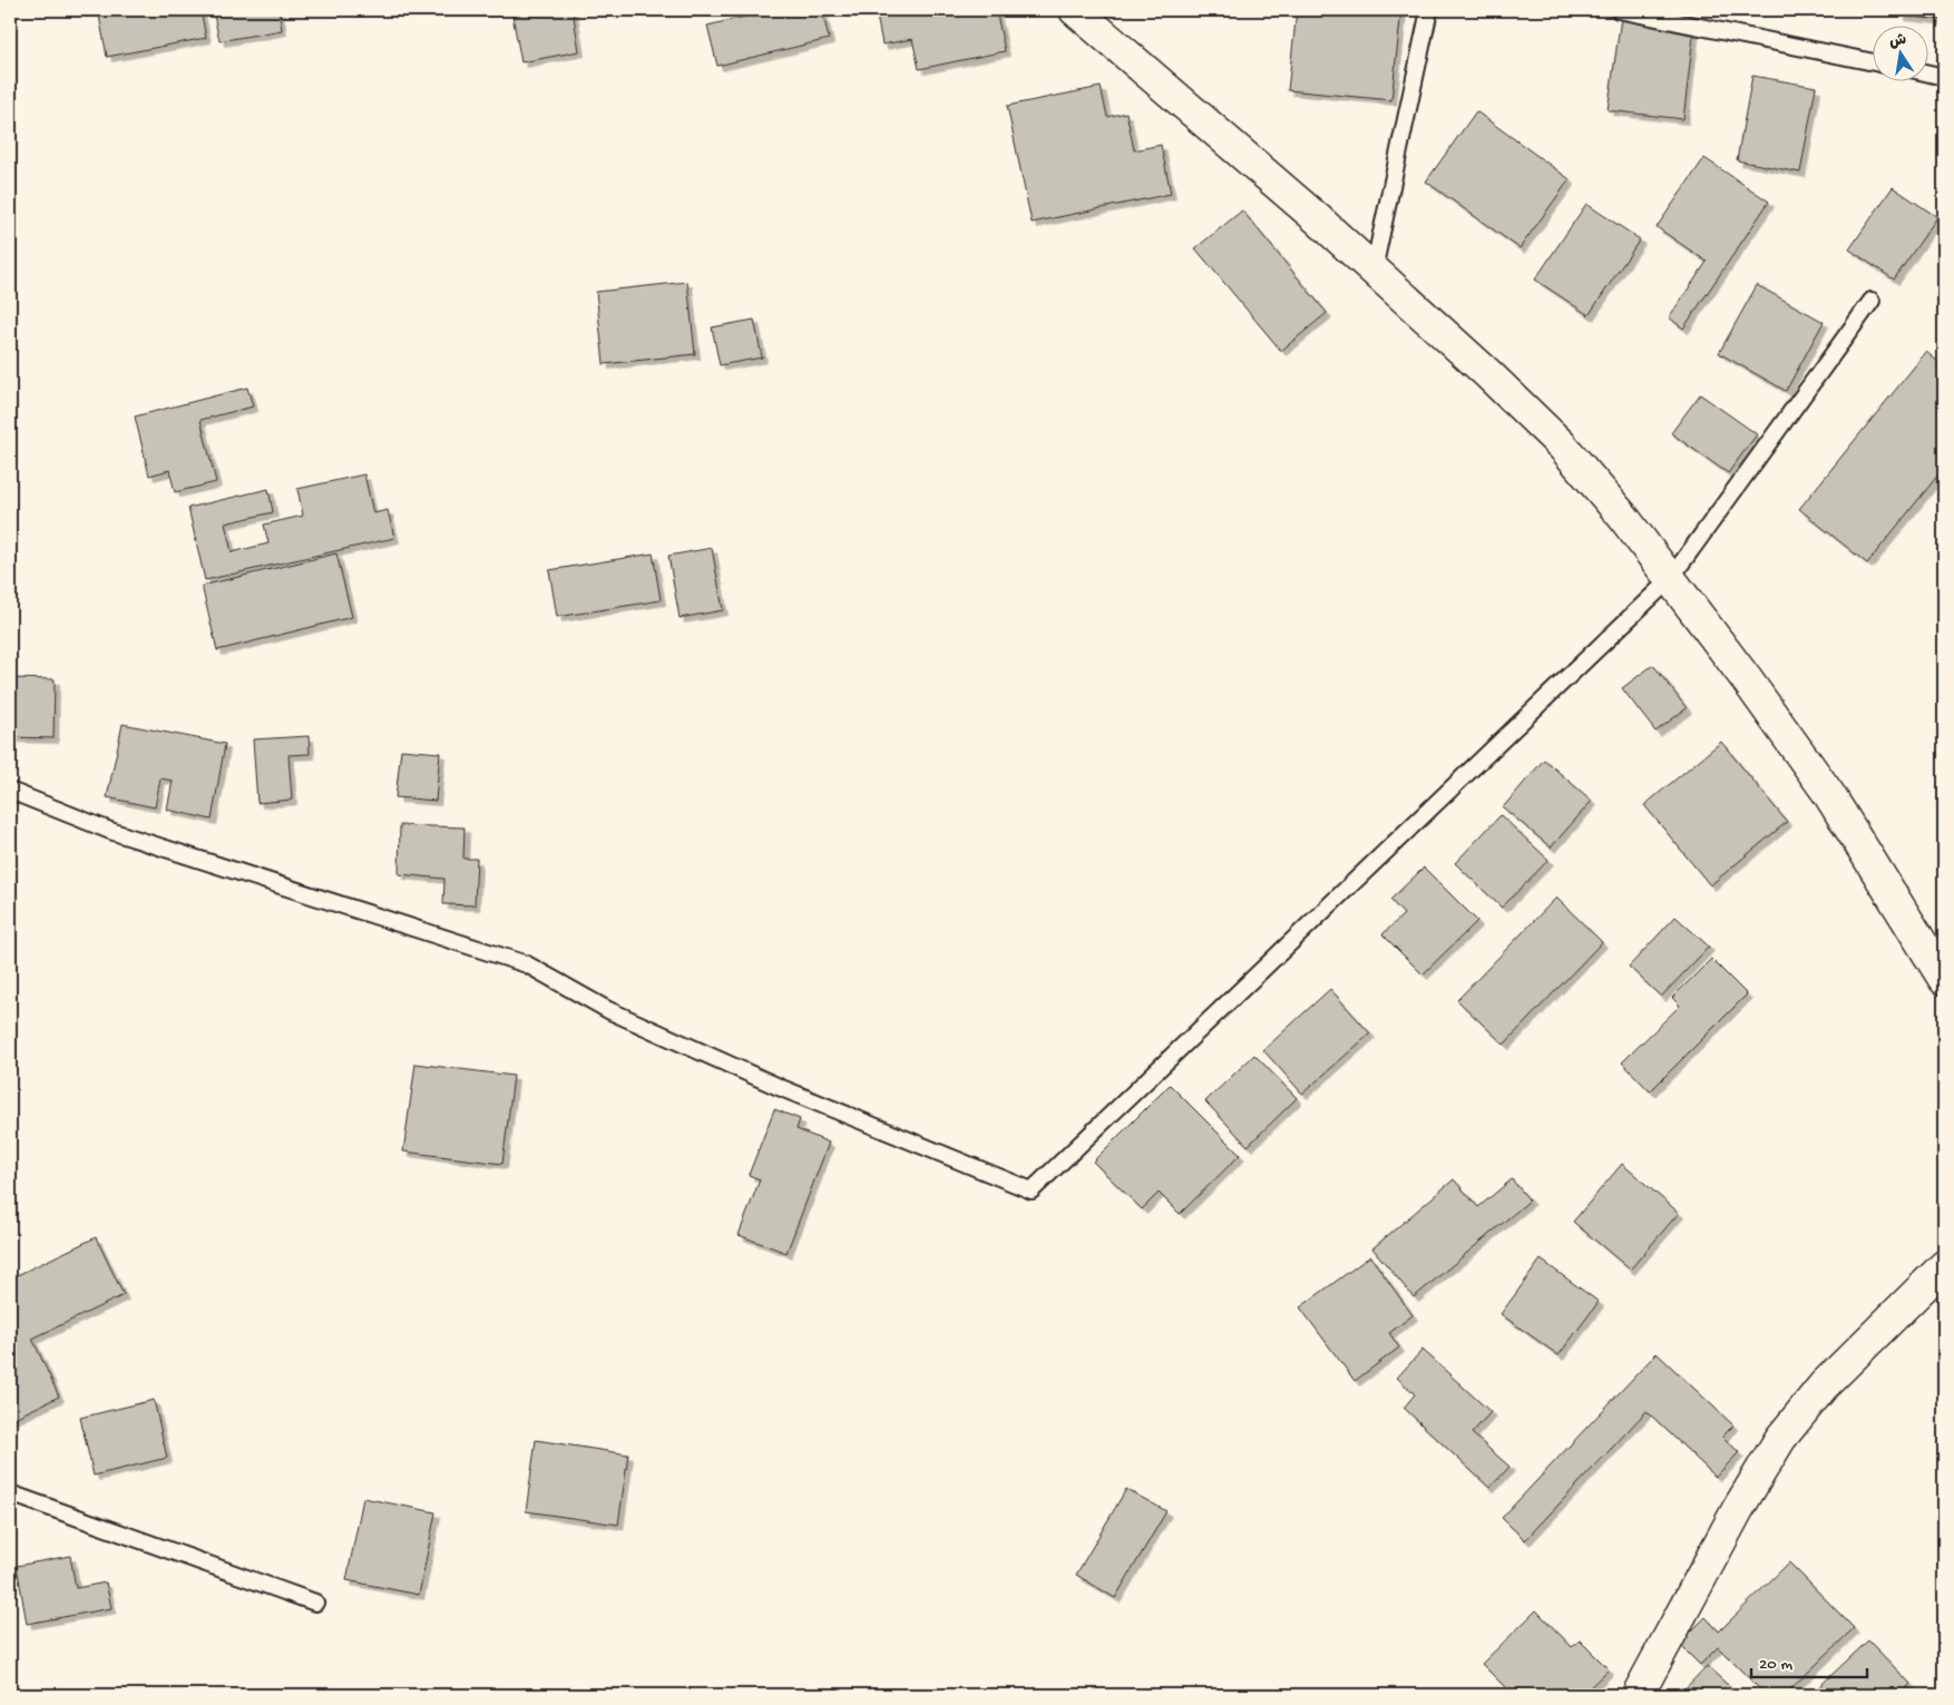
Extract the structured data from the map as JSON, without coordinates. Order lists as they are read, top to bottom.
{
  "scale_bar": "20 m",
  "north": "top"
}
